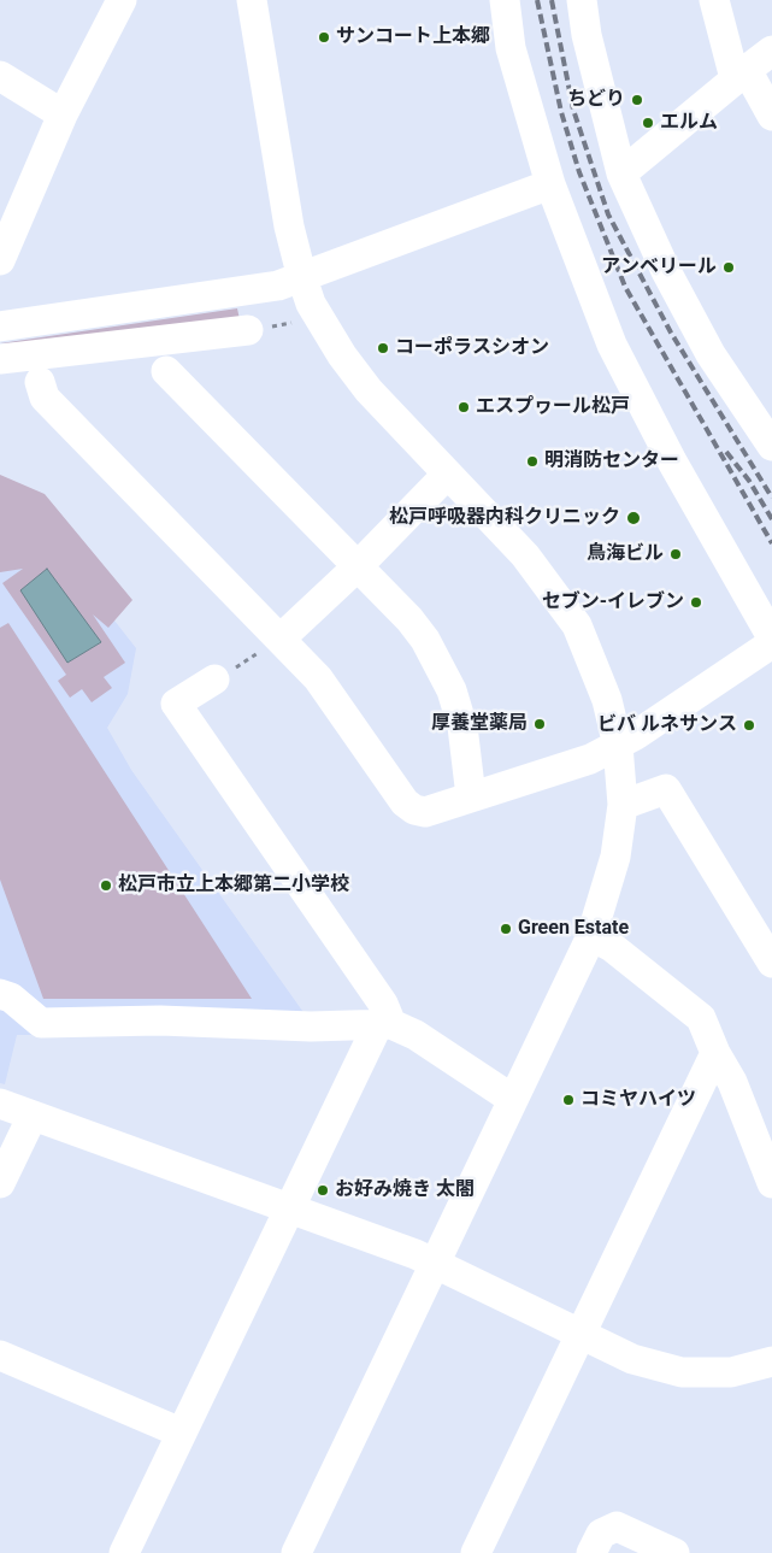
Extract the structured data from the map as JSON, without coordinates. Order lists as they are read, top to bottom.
{
  "places": [
    "サンコート上本郷",
    "ちどり",
    "エルム",
    "アンベリール",
    "コーポラスシオン",
    "エスプヮール松戸",
    "明消防センター",
    "松戸呼吸器内科クリニック",
    "鳥海ビル",
    "セブン-イレブン",
    "厚養堂薬局",
    "ビバ ルネサンス",
    "松戸市立上本郷第二小学校",
    "Green Estate",
    "コミヤハイツ",
    "お好み焼き 太閤"
  ]
}
